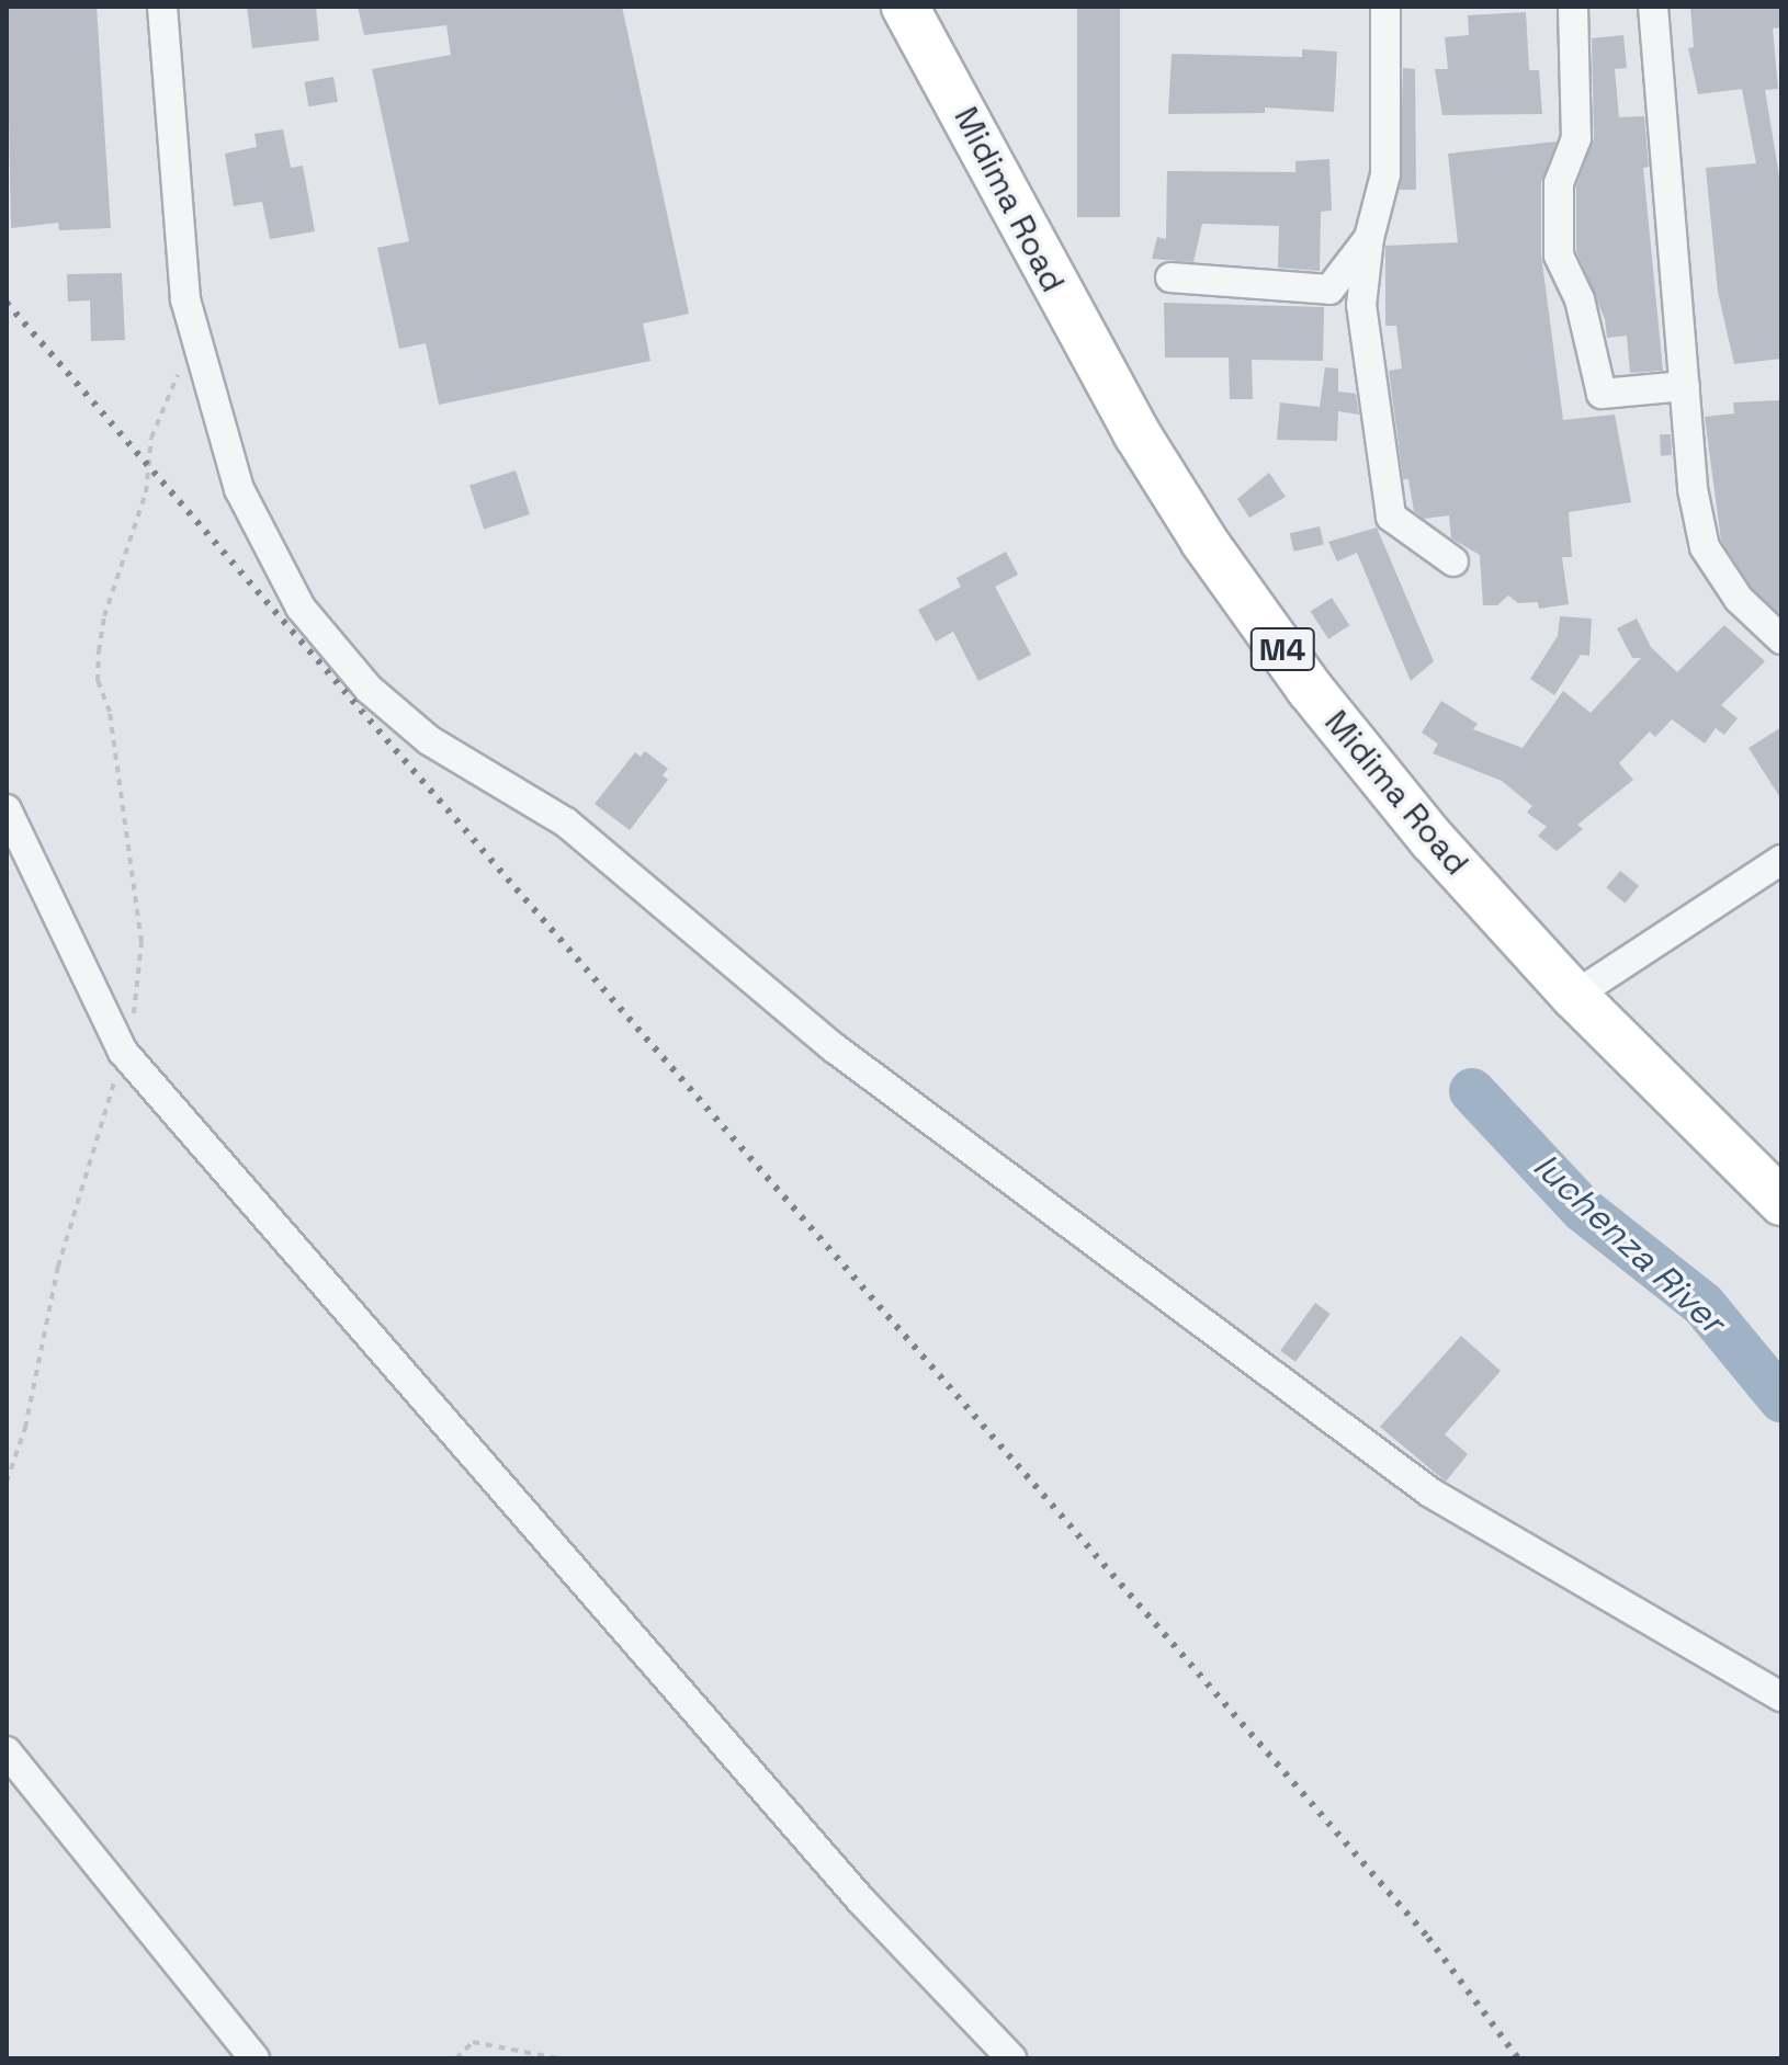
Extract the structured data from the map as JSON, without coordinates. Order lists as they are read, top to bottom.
{
  "streets": {
    "main road": ["Midima Road", "M4"]
  },
  "water": ["luchenza River"]
}
